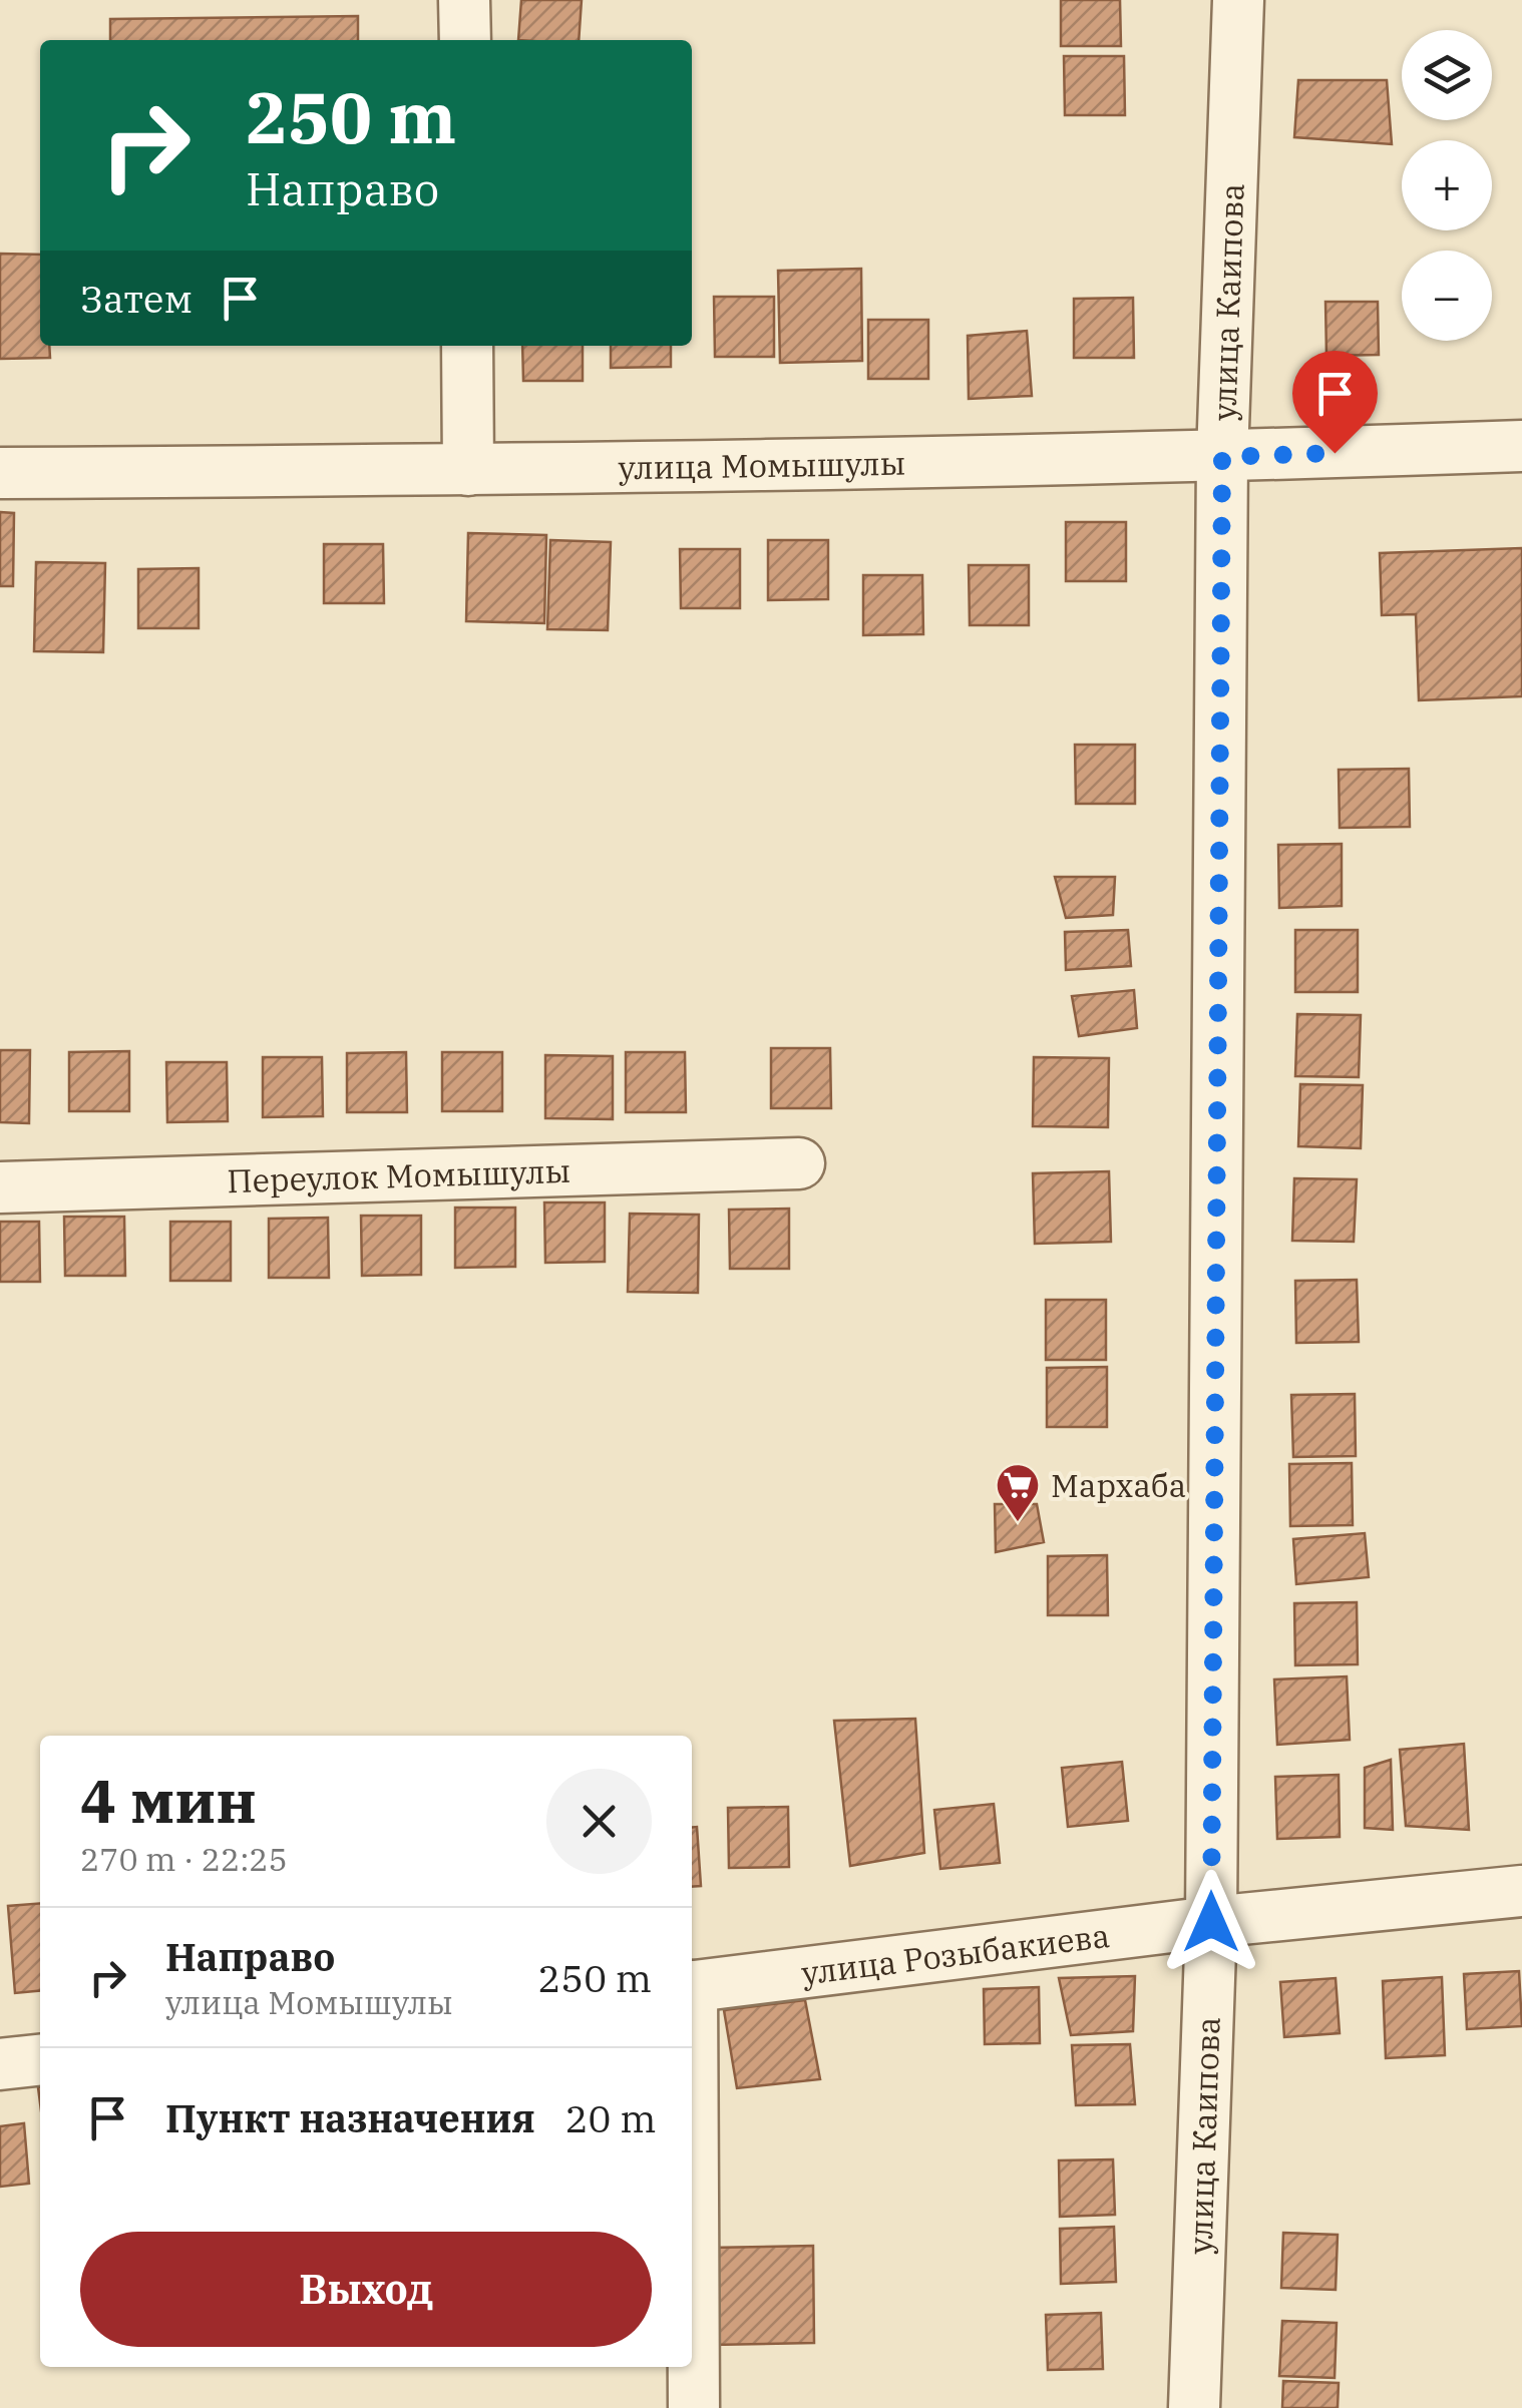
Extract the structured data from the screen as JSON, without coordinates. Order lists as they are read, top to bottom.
{
  "streets": {
    "street": [
      "улица Каипова",
      "улица Момышулы",
      "Переулок Момышулы",
      "улица Розыбакиева"
    ]
  },
  "crossings": [
    ["улица Каипова", "улица Момышулы"],
    ["улица Каипова", "улица Розыбакиева"]
  ],
  "places": {
    "supermarket": ["Мархаба"]
  },
  "page": {
    "map_buttons": ["+", "−"],
    "turn": ["250 m", "Направо"],
    "then": "Затем",
    "heading": ["4 мин", "270 m · 22:25"],
    "list": [
      {
        "name": "Направо",
        "note": "улица Момышулы",
        "value": "250 m"
      },
      {
        "name": "Пункт назначения",
        "value": "20 m"
      }
    ],
    "buttons": "Выход"
  }
}
